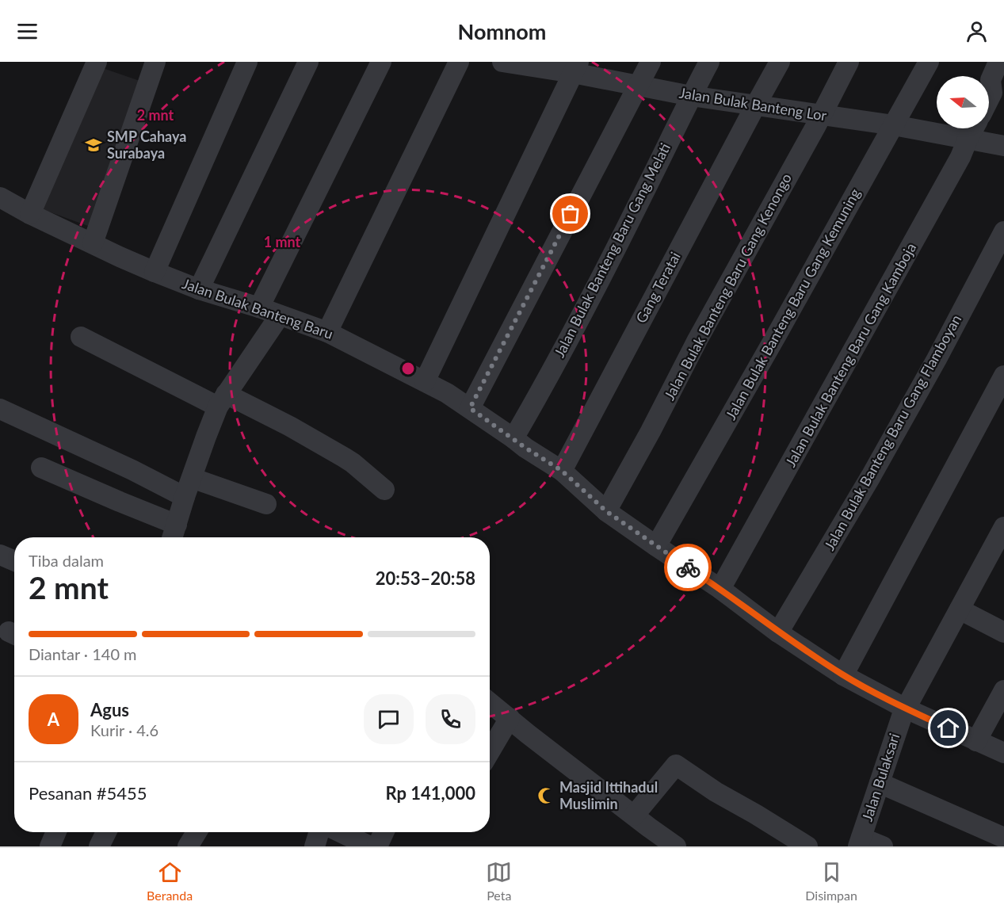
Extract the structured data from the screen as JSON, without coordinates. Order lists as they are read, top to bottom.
{
  "streets": {
    "street": [
      "Jalan Bulak Banteng Lor",
      "Jalan Bulak Banteng Baru Gang Melati",
      "Jalan Bulak Banteng Baru Gang Kenongo",
      "Gang Teratai",
      "Jalan Bulak Banteng Baru Gang Kemuning",
      "Jalan Bulak Banteng Baru",
      "Jalan Bulak Banteng Baru Gang Kamboja",
      "Jalan Bulak Banteng Baru Gang Flamboyan",
      "Jalan Bulaksari"
    ]
  },
  "crossings": [
    ["Jalan Bulak Banteng Lor", "Jalan Bulak Banteng Baru Gang Melati"],
    ["Jalan Bulak Banteng Lor", "Jalan Bulak Banteng Baru Gang Kenongo"],
    ["Jalan Bulak Banteng Lor", "Gang Teratai"],
    ["Jalan Bulak Banteng Lor", "Jalan Bulak Banteng Baru Gang Kemuning"],
    ["Jalan Bulak Banteng Lor", "Jalan Bulak Banteng Baru Gang Kamboja"],
    ["Jalan Bulak Banteng Baru Gang Melati", "Jalan Bulak Banteng Baru"],
    ["Jalan Bulak Banteng Baru Gang Kenongo", "Jalan Bulak Banteng Baru"],
    ["Gang Teratai", "Jalan Bulak Banteng Baru"],
    ["Jalan Bulak Banteng Baru Gang Kemuning", "Jalan Bulak Banteng Baru"],
    ["Jalan Bulak Banteng Baru", "Jalan Bulak Banteng Baru Gang Kamboja"],
    ["Jalan Bulak Banteng Baru", "Jalan Bulak Banteng Baru Gang Flamboyan"],
    ["Jalan Bulak Banteng Baru", "Jalan Bulaksari"]
  ],
  "places": {
    "school or university": ["SMP Cahaya Surabaya"],
    "mosque": ["Masjid Ittihadul Muslimin"]
  },
  "north": "left",
  "page": {
    "header": "Nomnom",
    "heading": ["2 mnt", "Tiba dalam", "20:53–20:58"],
    "panel": [
      "Agus",
      "Kurir · 4.6",
      "Pesanan #5455",
      "Rp 141,000"
    ],
    "bar": "Diantar · 140 m",
    "round": "A",
    "tabs": ["Beranda", "Peta", "Disimpan"]
  },
  "rings": ["2 mnt", "1 mnt"]
}
